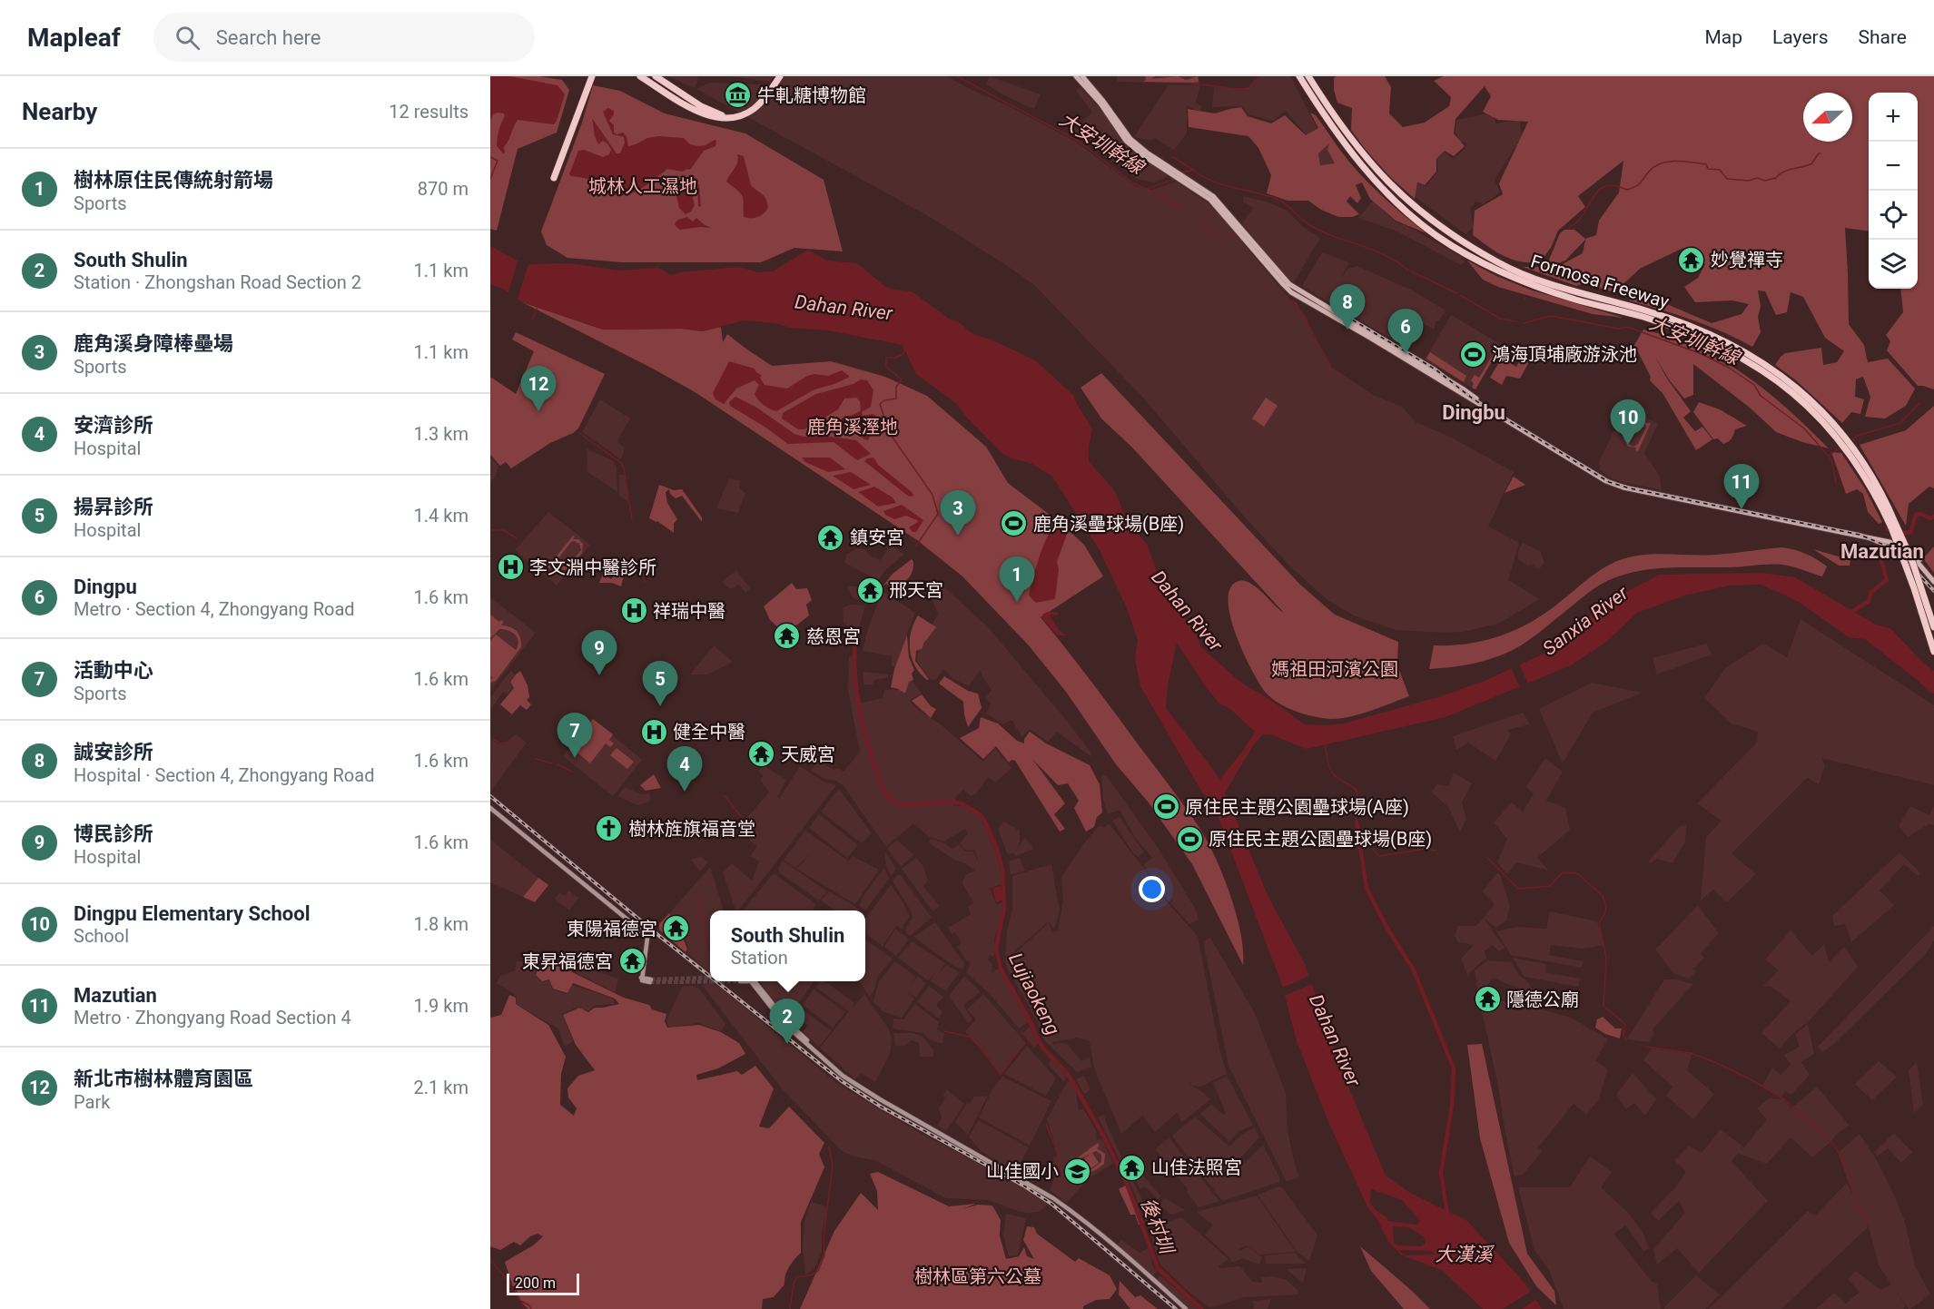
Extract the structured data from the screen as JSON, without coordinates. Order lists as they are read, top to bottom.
{
  "streets": {
    "highway": ["Formosa Freeway"]
  },
  "districts": ["Dingbu", "Mazutian"],
  "water": [
    "大安圳幹線",
    "Dahan River",
    "Sanxia River",
    "Lujiaokeng",
    "後村圳",
    "大漢溪"
  ],
  "parks": [
    "城林人工濕地",
    "鹿角溪溼地",
    "媽祖田河濱公園",
    "樹林區第六公墓"
  ],
  "places": {
    "museum": ["牛軋糖博物館"],
    "temple": [
      "妙覺禪寺",
      "鎮安宮",
      "邢天宮",
      "慈恩宮",
      "天威宮",
      "東陽福德宮",
      "東昇福德宮",
      "隱德公廟",
      "山佳法照宮"
    ],
    "sports": [
      "鴻海頂埔廠游泳池",
      "鹿角溪壘球場(B座)",
      "原住民主題公園壘球場(A座)",
      "原住民主題公園壘球場(B座)"
    ],
    "hospital": ["李文淵中醫診所", "祥瑞中醫", "健全中醫"],
    "church": ["樹林旌旗福音堂"],
    "school or university": ["山佳國小"]
  },
  "scale_bar": "200 m",
  "north": "left",
  "page": {
    "header": "Mapleaf",
    "search": "Search here",
    "nav": ["Map", "Layers", "Share"],
    "heading": ["Nearby", "12 results"],
    "map_buttons": ["+", "−"],
    "list": [
      {
        "mark": "1",
        "name": "樹林原住民傳統射箭場",
        "note": "Sports",
        "value": "870 m"
      },
      {
        "mark": "2",
        "name": "South Shulin",
        "note": "Station · Zhongshan Road Section 2",
        "value": "1.1 km"
      },
      {
        "mark": "3",
        "name": "鹿角溪身障棒壘場",
        "note": "Sports",
        "value": "1.1 km"
      },
      {
        "mark": "4",
        "name": "安濟診所",
        "note": "Hospital",
        "value": "1.3 km"
      },
      {
        "mark": "5",
        "name": "揚昇診所",
        "note": "Hospital",
        "value": "1.4 km"
      },
      {
        "mark": "6",
        "name": "Dingpu",
        "note": "Metro · Section 4, Zhongyang Road",
        "value": "1.6 km"
      },
      {
        "mark": "7",
        "name": "活動中心",
        "note": "Sports",
        "value": "1.6 km"
      },
      {
        "mark": "8",
        "name": "誠安診所",
        "note": "Hospital · Section 4, Zhongyang Road",
        "value": "1.6 km"
      },
      {
        "mark": "9",
        "name": "博民診所",
        "note": "Hospital",
        "value": "1.6 km"
      },
      {
        "mark": "10",
        "name": "Dingpu Elementary School",
        "note": "School",
        "value": "1.8 km"
      },
      {
        "mark": "11",
        "name": "Mazutian",
        "note": "Metro · Zhongyang Road Section 4",
        "value": "1.9 km"
      },
      {
        "mark": "12",
        "name": "新北市樹林體育園區",
        "note": "Park",
        "value": "2.1 km"
      }
    ],
    "pins": [
      "8",
      "6",
      "12",
      "10",
      "11",
      "3",
      "1",
      "9",
      "5",
      "7",
      "4",
      "2"
    ],
    "popup": ["South Shulin", "Station"],
    "scale": "200 m"
  }
}
